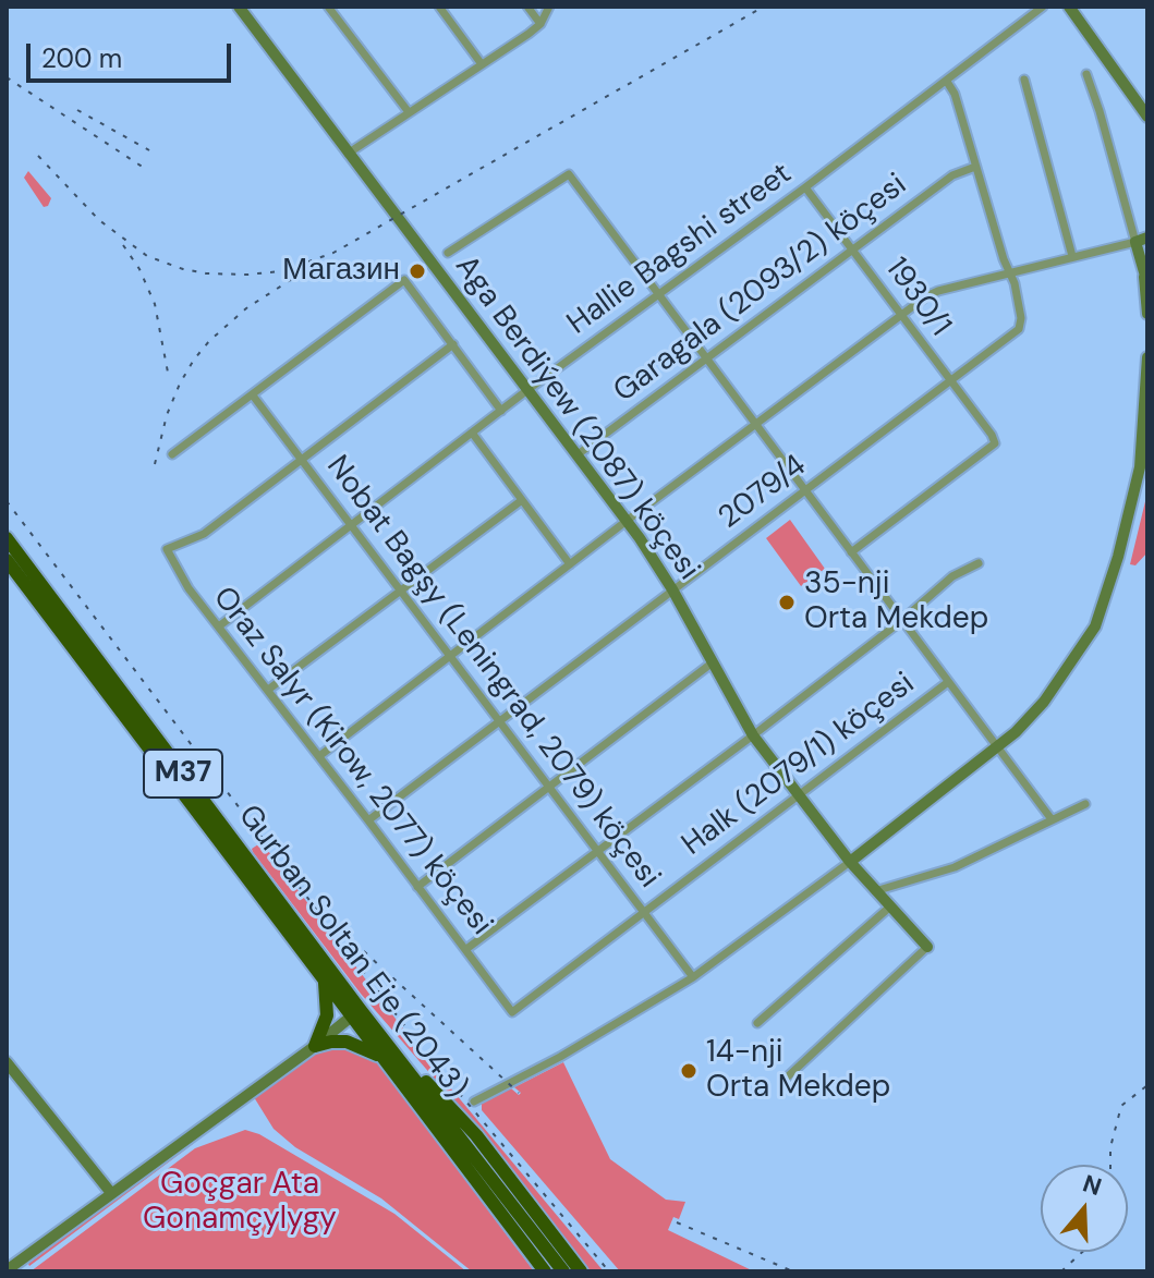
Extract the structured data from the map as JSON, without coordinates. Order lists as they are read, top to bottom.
{
  "streets": {
    "highway": ["M37", "Gurban Soltan Eje (2043)"],
    "street": [
      "Hallie Bagshi street",
      "Garagala (2093/2) köçesi",
      "1930/1",
      "Aga Berdiýew (2087) köçesi",
      "2079/4",
      "Nobat Bagşy (Leningrad, 2079) köçesi",
      "Oraz Salyr (Kirow, 2077) köçesi",
      "Halk (2079/1) köçesi"
    ]
  },
  "crossings": [
    ["Hallie Bagshi street", "1930/1"],
    ["Hallie Bagshi street", "Aga Berdiýew (2087) köçesi"],
    ["Hallie Bagshi street", "Nobat Bagşy (Leningrad, 2079) köçesi"],
    ["Hallie Bagshi street", "Oraz Salyr (Kirow, 2077) köçesi"],
    ["Garagala (2093/2) köçesi", "1930/1"],
    ["Garagala (2093/2) köçesi", "Aga Berdiýew (2087) köçesi"],
    ["1930/1", "2079/4"],
    ["Aga Berdiýew (2087) köçesi", "2079/4"],
    ["Aga Berdiýew (2087) köçesi", "Halk (2079/1) köçesi"],
    ["2079/4", "Nobat Bagşy (Leningrad, 2079) köçesi"],
    ["2079/4", "Oraz Salyr (Kirow, 2077) köçesi"],
    ["Nobat Bagşy (Leningrad, 2079) köçesi", "Oraz Salyr (Kirow, 2077) köçesi"],
    ["Nobat Bagşy (Leningrad, 2079) köçesi", "Halk (2079/1) köçesi"],
    ["Oraz Salyr (Kirow, 2077) köçesi", "Halk (2079/1) köçesi"]
  ],
  "parks": ["Goçgar Ata Gonamçylygy"],
  "places": ["Магазин", "35-nji Orta Mekdep", "14-nji Orta Mekdep"],
  "scale_bar": "200 m",
  "north": "top"
}
